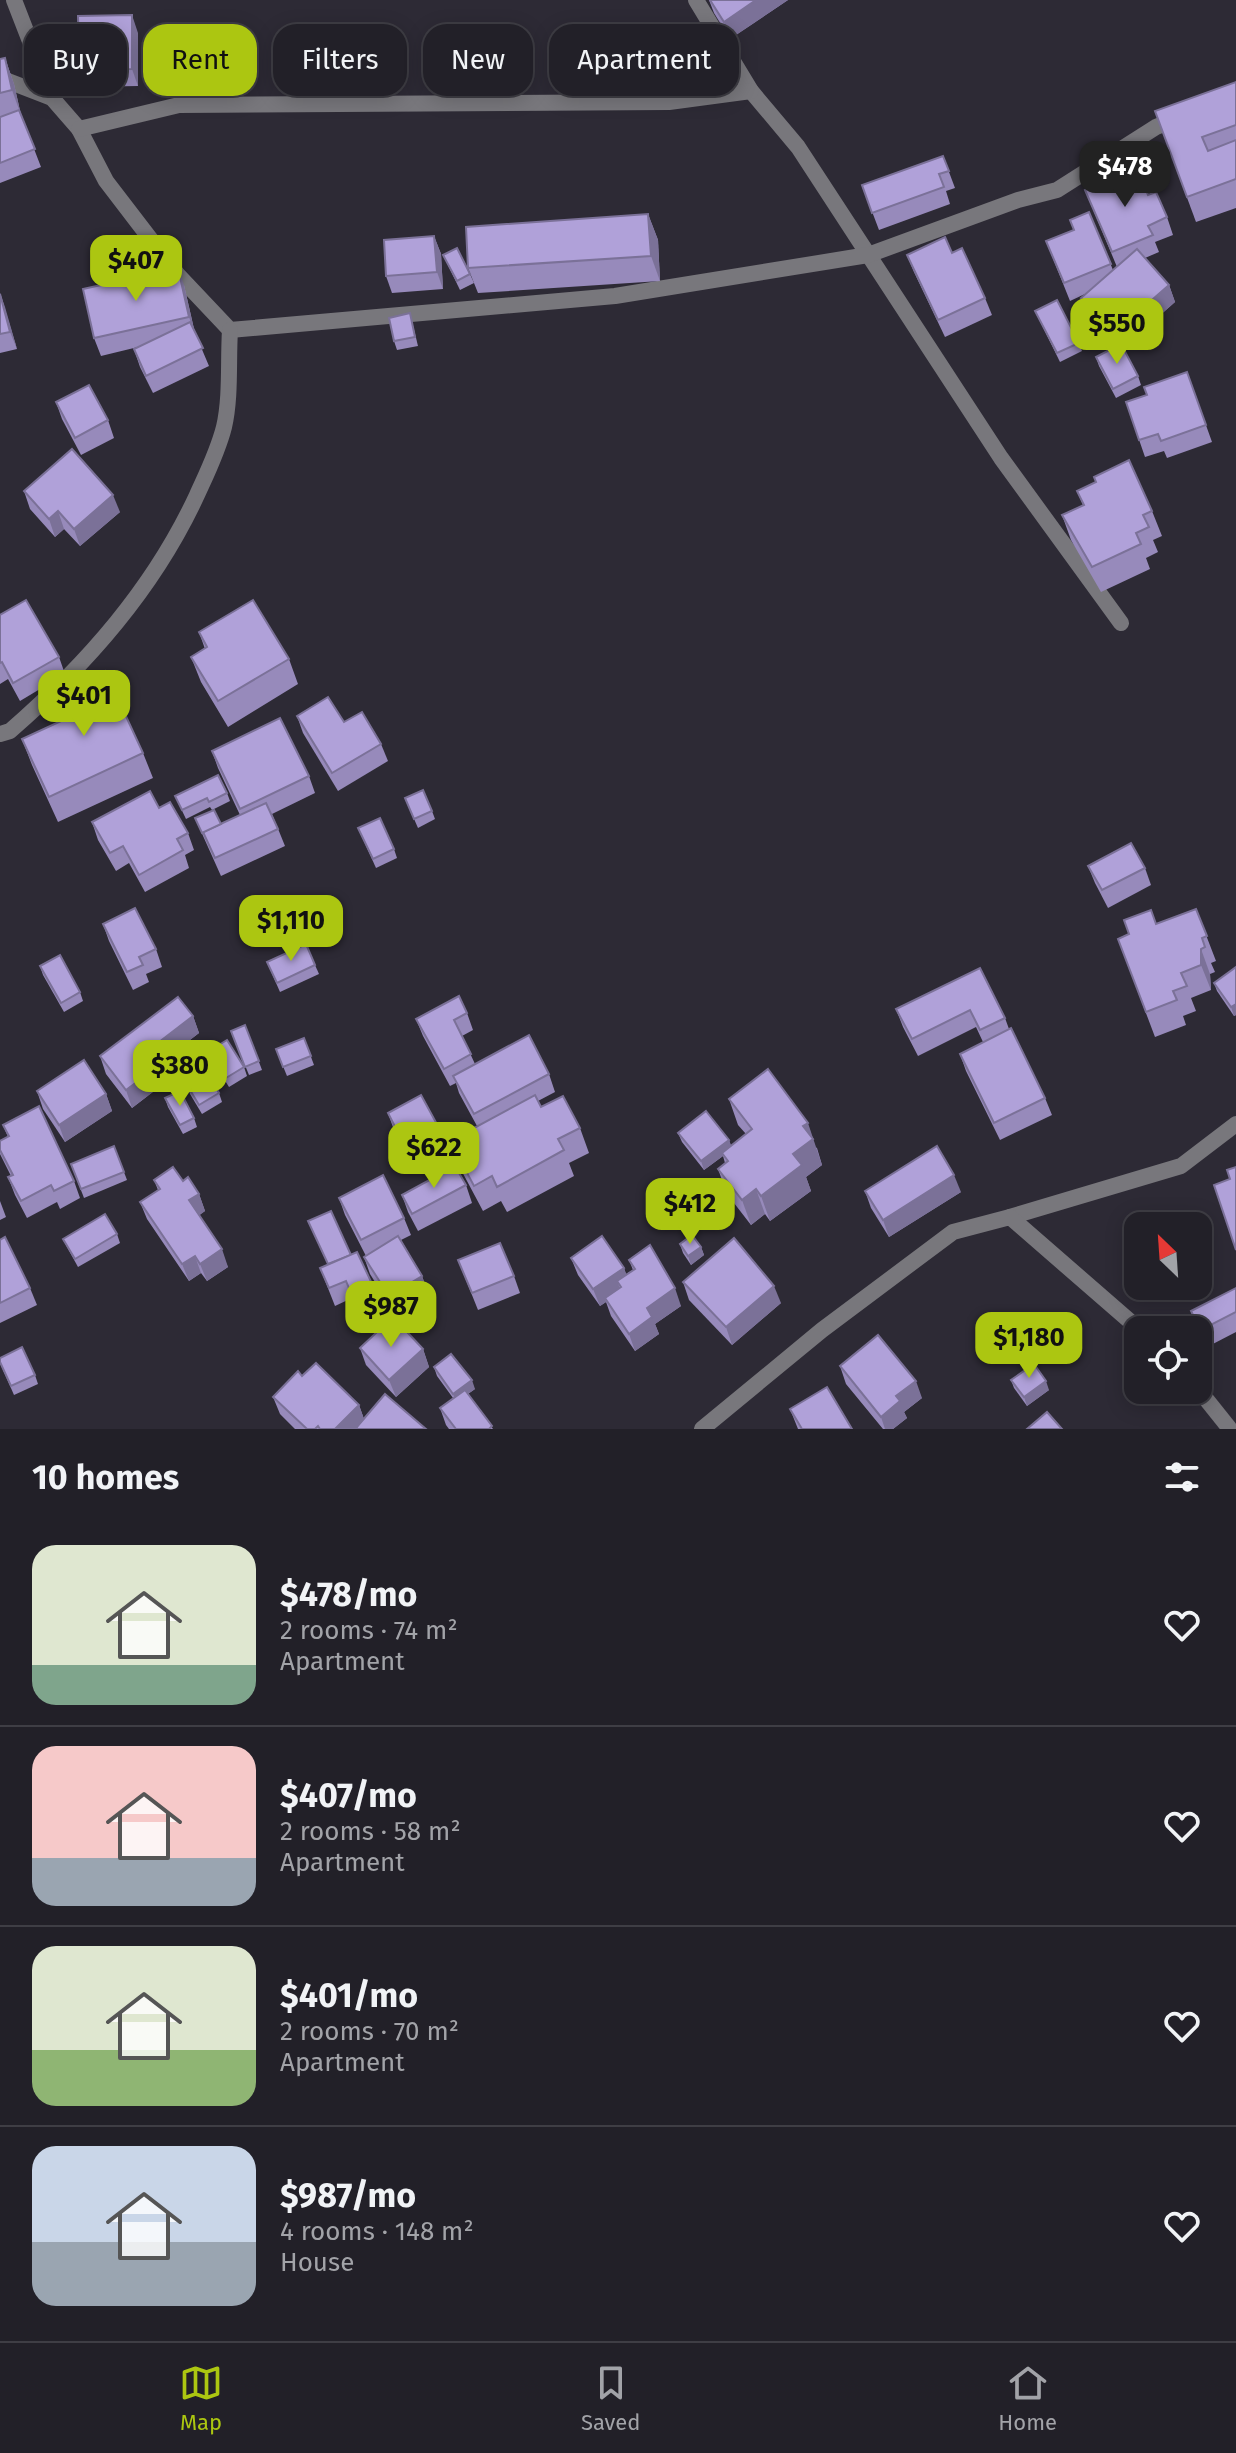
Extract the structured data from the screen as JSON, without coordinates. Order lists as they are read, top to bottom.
{
  "north": "top left",
  "page": {
    "chip": [
      "Buy",
      "Rent",
      "Filters",
      "New",
      "Apartment"
    ],
    "price": [
      "$478",
      "$407",
      "$550",
      "$401",
      "$1,110",
      "$380",
      "$622",
      "$412",
      "$987",
      "$1,180"
    ],
    "heading": "10 homes",
    "list": [
      {
        "name": "$478/mo",
        "note": "2 rooms · 74 m² · Apartment"
      },
      {
        "name": "$407/mo",
        "note": "2 rooms · 58 m² · Apartment"
      },
      {
        "name": "$401/mo",
        "note": "2 rooms · 70 m² · Apartment"
      },
      {
        "name": "$987/mo",
        "note": "4 rooms · 148 m² · House"
      }
    ],
    "tabs": ["Map", "Saved", "Home"]
  }
}
